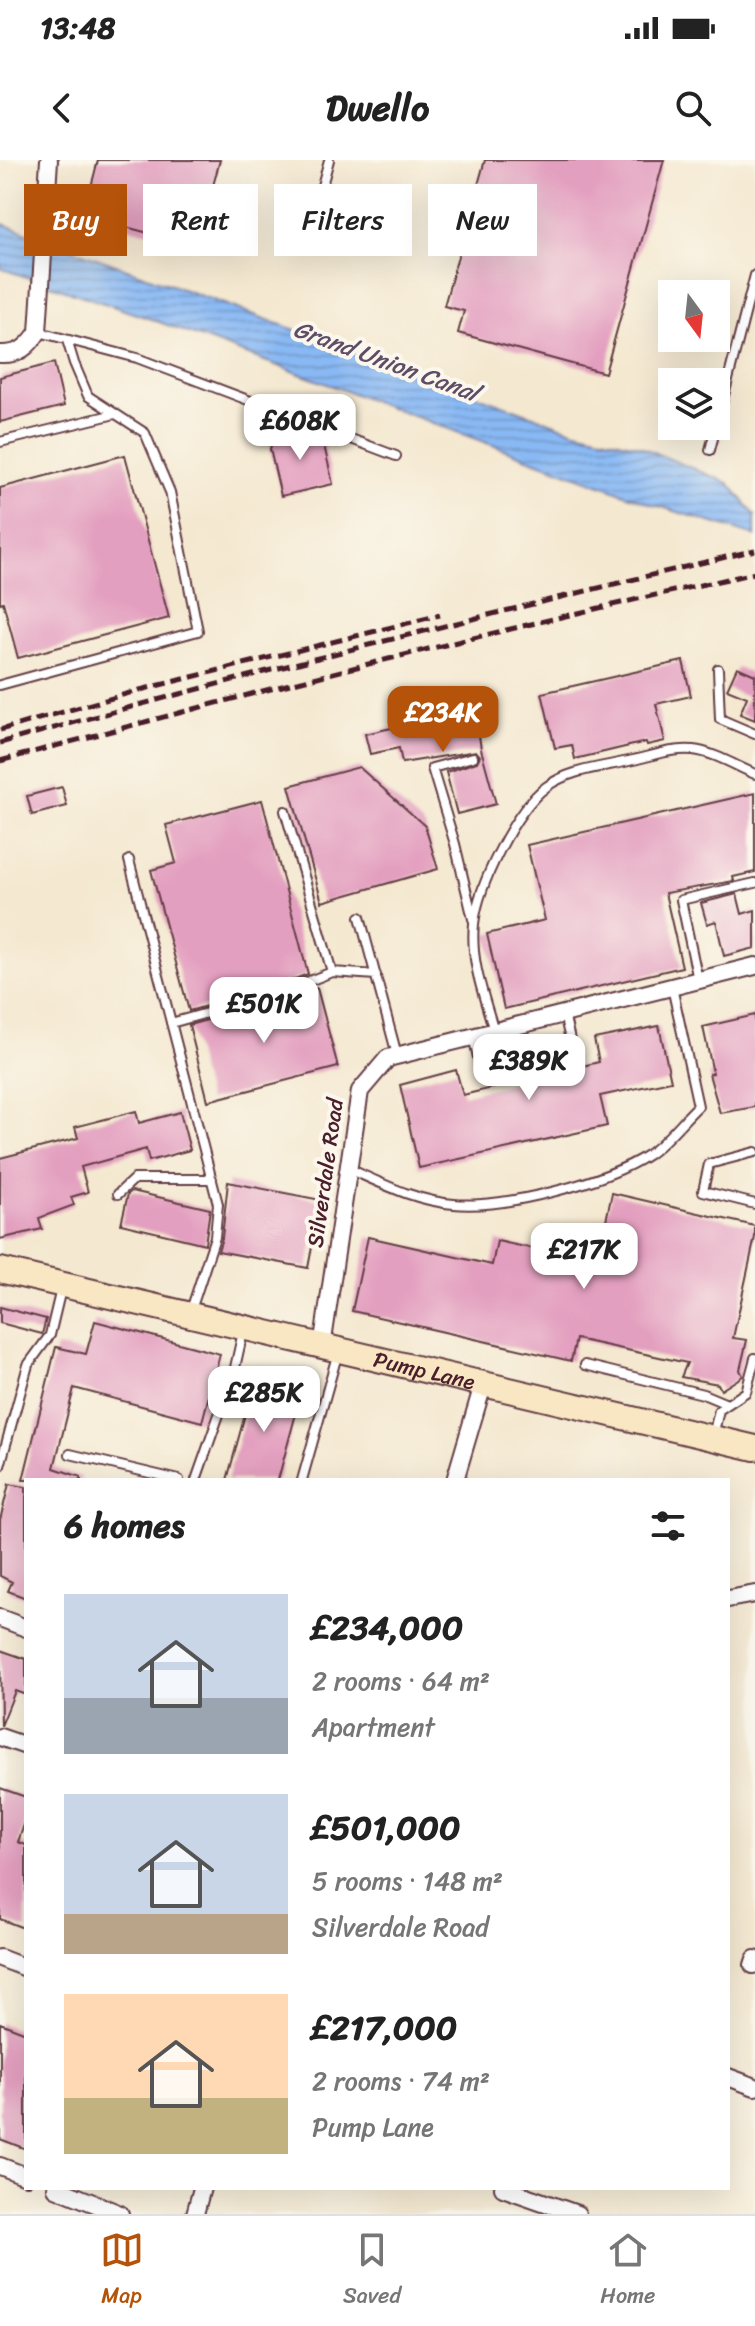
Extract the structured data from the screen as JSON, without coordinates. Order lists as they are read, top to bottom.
{
  "streets": {
    "street": ["Silverdale Road", "Pump Lane"]
  },
  "crossings": [
    ["Silverdale Road", "Pump Lane"]
  ],
  "water": ["Grand Union Canal"],
  "north": "bottom",
  "page": {
    "status": "13:48",
    "header": "Dwello",
    "chip": [
      "Buy",
      "Rent",
      "Filters",
      "New"
    ],
    "price": [
      "£608K",
      "£234K",
      "£501K",
      "£389K",
      "£217K",
      "£285K"
    ],
    "heading": "6 homes",
    "list": [
      {
        "name": "£234,000",
        "note": "2 rooms · 64 m² · Apartment"
      },
      {
        "name": "£501,000",
        "note": "5 rooms · 148 m² · Silverdale Road"
      },
      {
        "name": "£217,000",
        "note": "2 rooms · 74 m² · Pump Lane"
      }
    ],
    "tabs": ["Map", "Saved", "Home"]
  }
}
